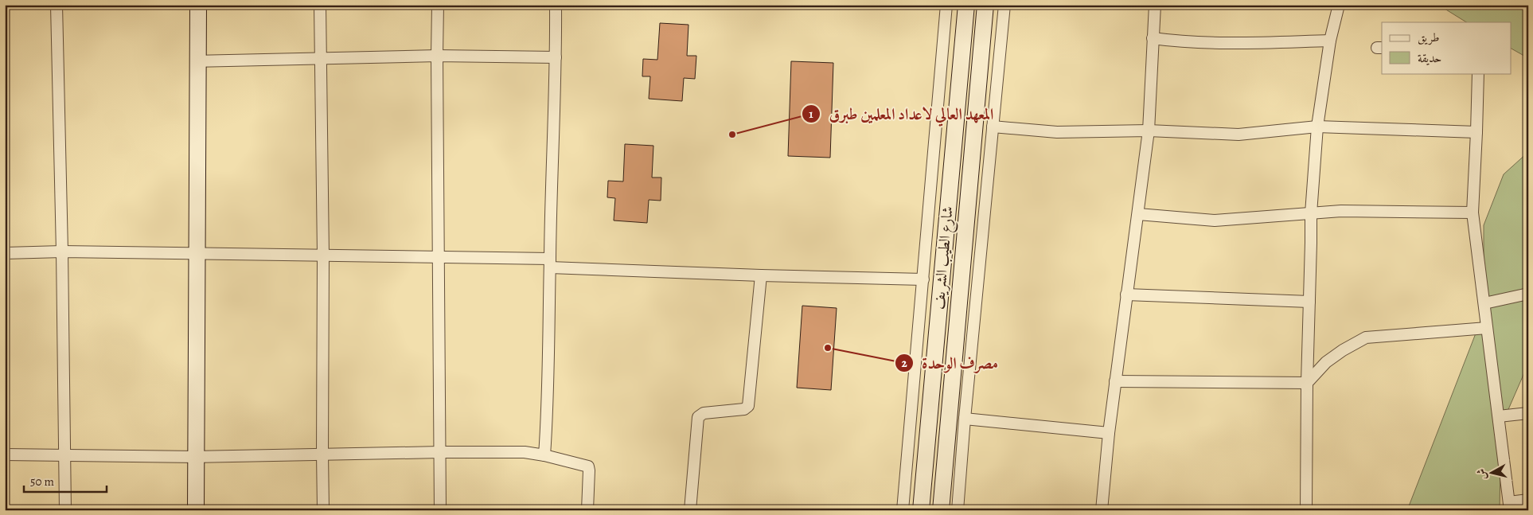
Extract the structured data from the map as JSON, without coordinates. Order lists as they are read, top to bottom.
{
  "streets": {
    "main road": ["شارع الطيب الشريف"]
  },
  "places": ["المعهد العالي لاعداد المعلمين طبرق", "مصرف الوحدة"],
  "legend": ["طريق", "حديقة"],
  "scale_bar": "50 m",
  "north": "left"
}
